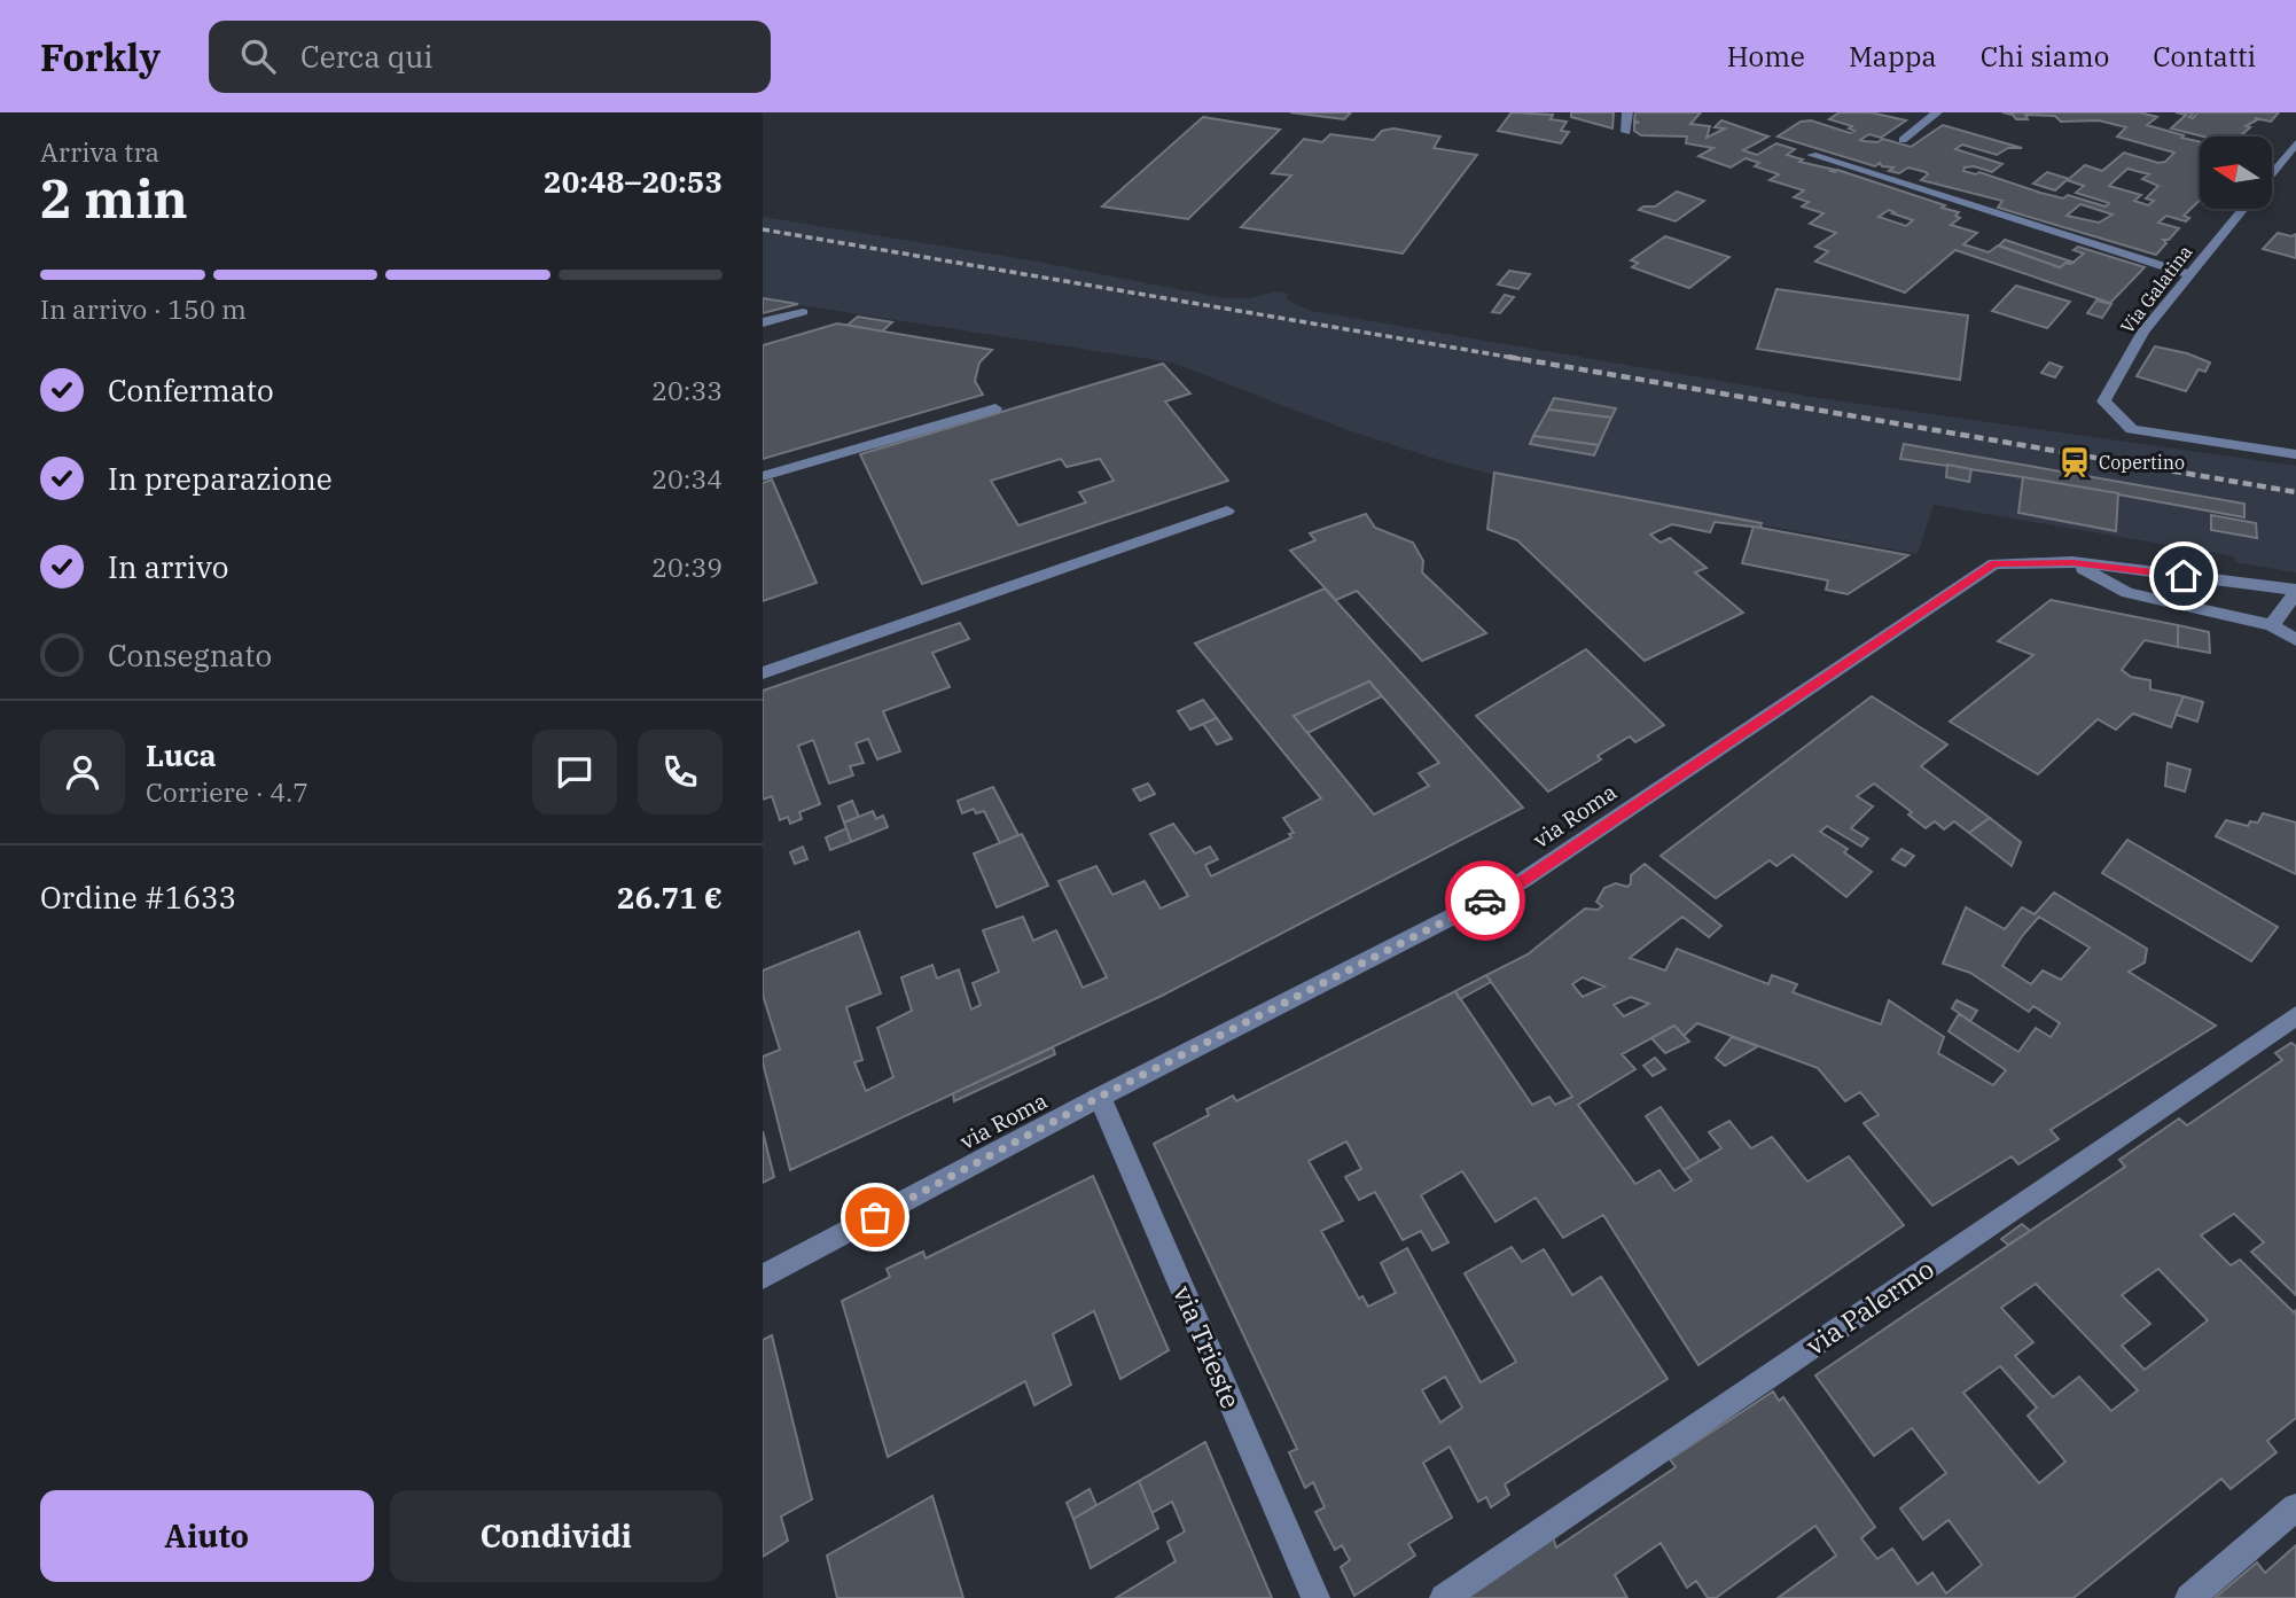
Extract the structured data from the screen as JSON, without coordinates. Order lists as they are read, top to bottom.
{
  "streets": {
    "street": [
      "Via Galatina",
      "via Roma",
      "via Palermo",
      "via Trieste"
    ]
  },
  "crossings": [
    ["via Roma", "via Trieste"]
  ],
  "places": {
    "station": ["Copertino"]
  },
  "north": "left",
  "page": {
    "header": "Forkly",
    "search": "Cerca qui",
    "nav": [
      "Home",
      "Mappa",
      "Chi siamo",
      "Contatti"
    ],
    "heading": ["2 min", "Arriva tra", "20:48–20:53"],
    "panel": [
      "Luca",
      "Corriere · 4.7",
      "Ordine #1633",
      "26.71 €"
    ],
    "bar": "In arrivo · 150 m",
    "list": [
      ["Confermato", "20:33"],
      ["In preparazione", "20:34"],
      ["In arrivo", "20:39"],
      "Consegnato"
    ],
    "buttons": ["Aiuto", "Condividi"]
  }
}
